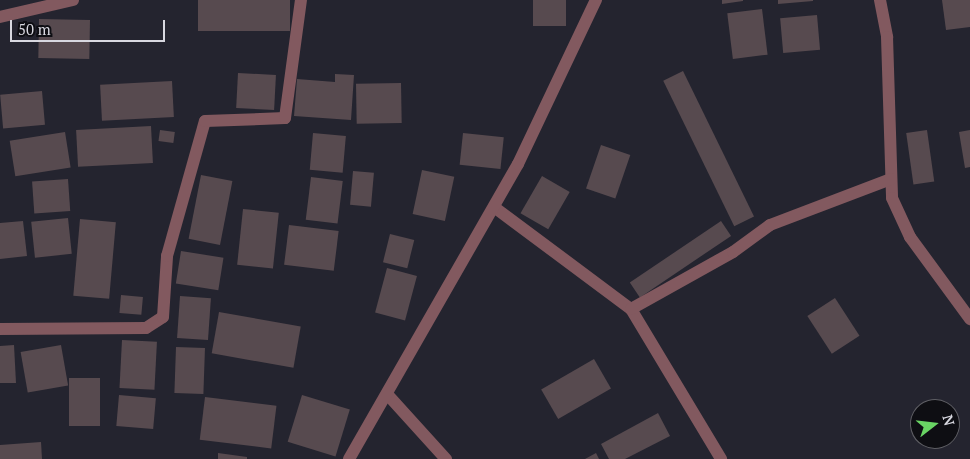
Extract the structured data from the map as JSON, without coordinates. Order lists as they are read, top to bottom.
{
  "scale_bar": "50 m",
  "north": "right"
}
